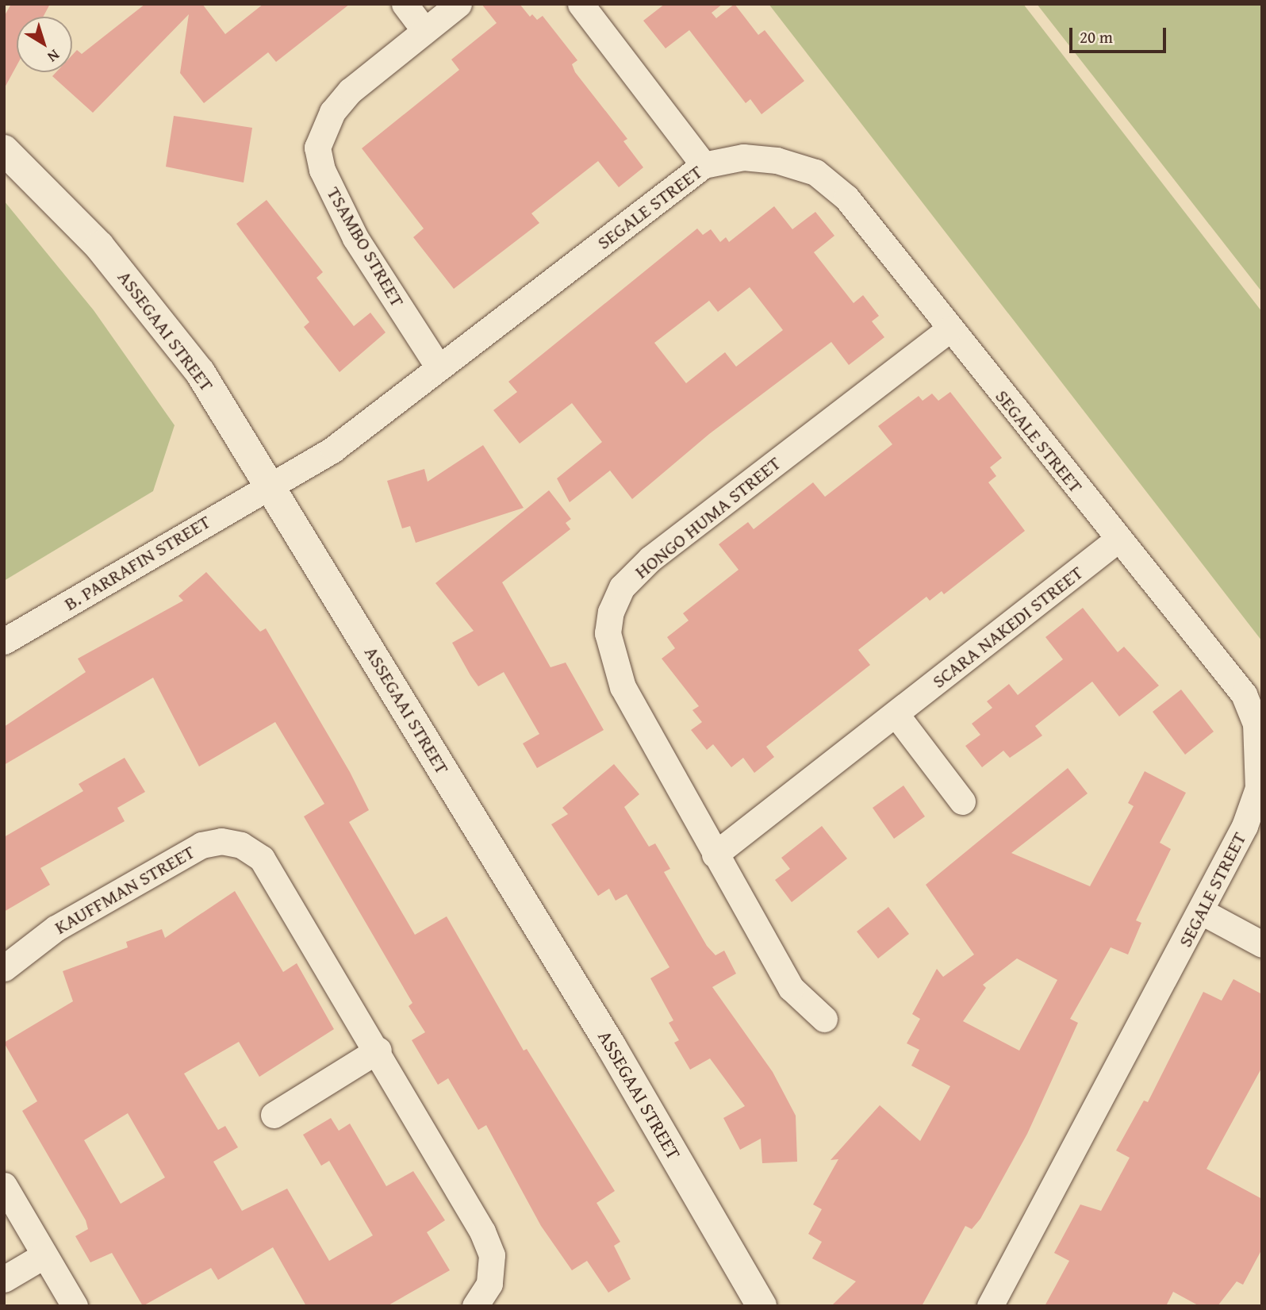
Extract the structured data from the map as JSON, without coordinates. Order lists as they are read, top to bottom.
{
  "streets": {
    "street": [
      "SEGALE STREET",
      "TSAMBO STREET",
      "ASSEGAAI STREET",
      "HONGO HUMA STREET",
      "B. PARRAFIN STREET",
      "SCARA NAKEDI STREET",
      "KAUFFMAN STREET"
    ]
  },
  "crossings": [
    ["SEGALE STREET", "TSAMBO STREET"],
    ["SEGALE STREET", "ASSEGAAI STREET"],
    ["SEGALE STREET", "HONGO HUMA STREET"],
    ["SEGALE STREET", "B. PARRAFIN STREET"],
    ["SEGALE STREET", "SCARA NAKEDI STREET"],
    ["ASSEGAAI STREET", "B. PARRAFIN STREET"],
    ["HONGO HUMA STREET", "SCARA NAKEDI STREET"]
  ],
  "scale_bar": "20 m",
  "north": "bottom right"
}
